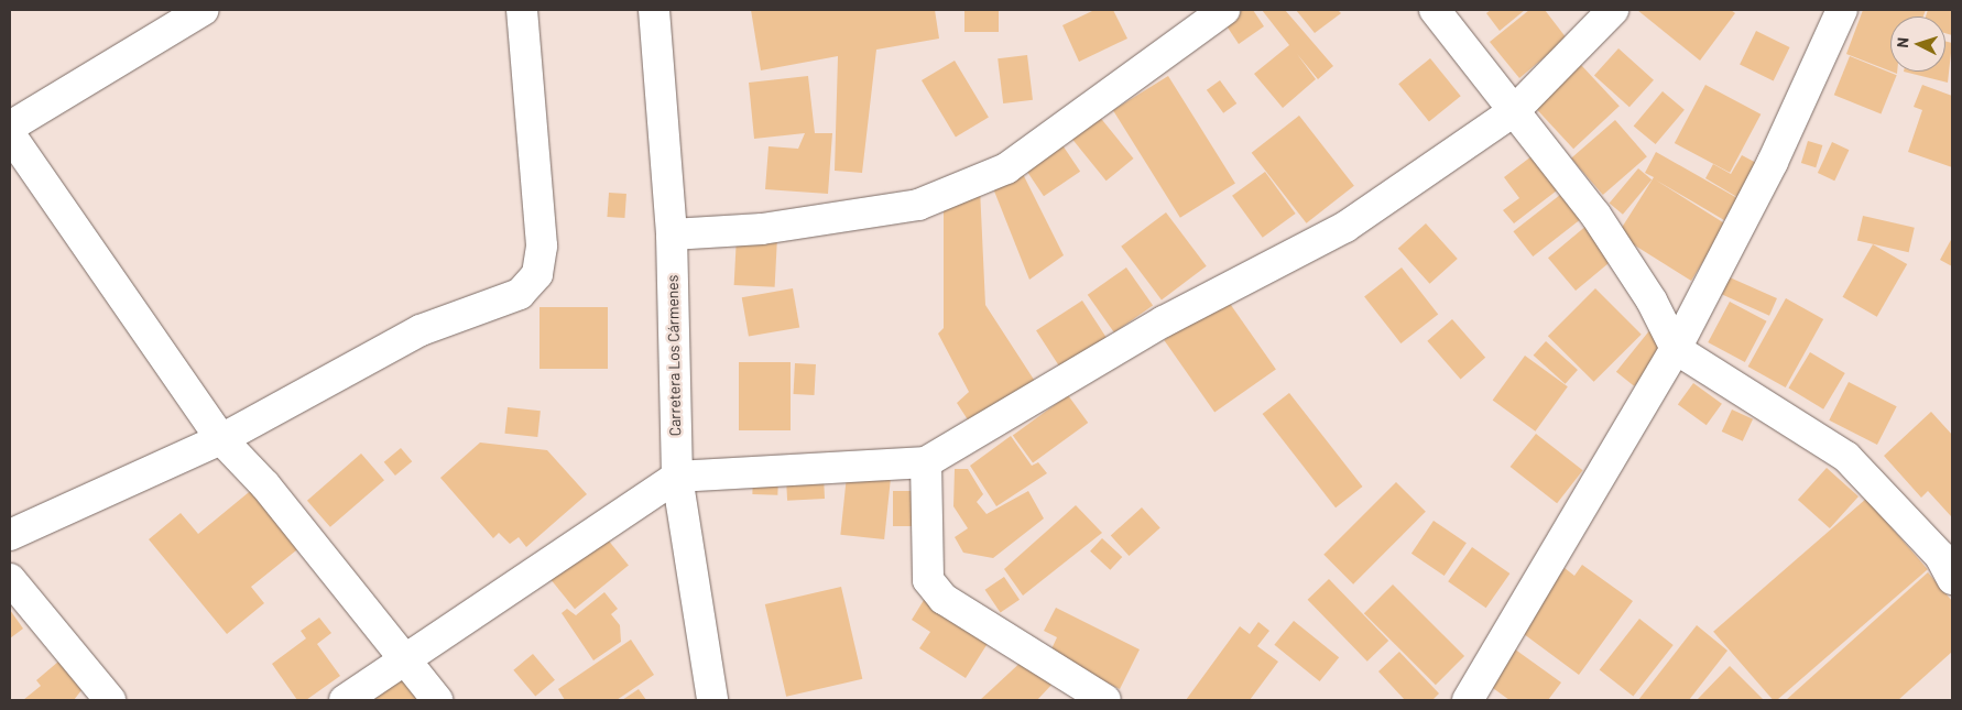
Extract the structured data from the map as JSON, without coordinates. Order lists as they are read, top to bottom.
{
  "streets": {
    "street": ["Carretera Los Cármenes"]
  },
  "north": "left"
}
